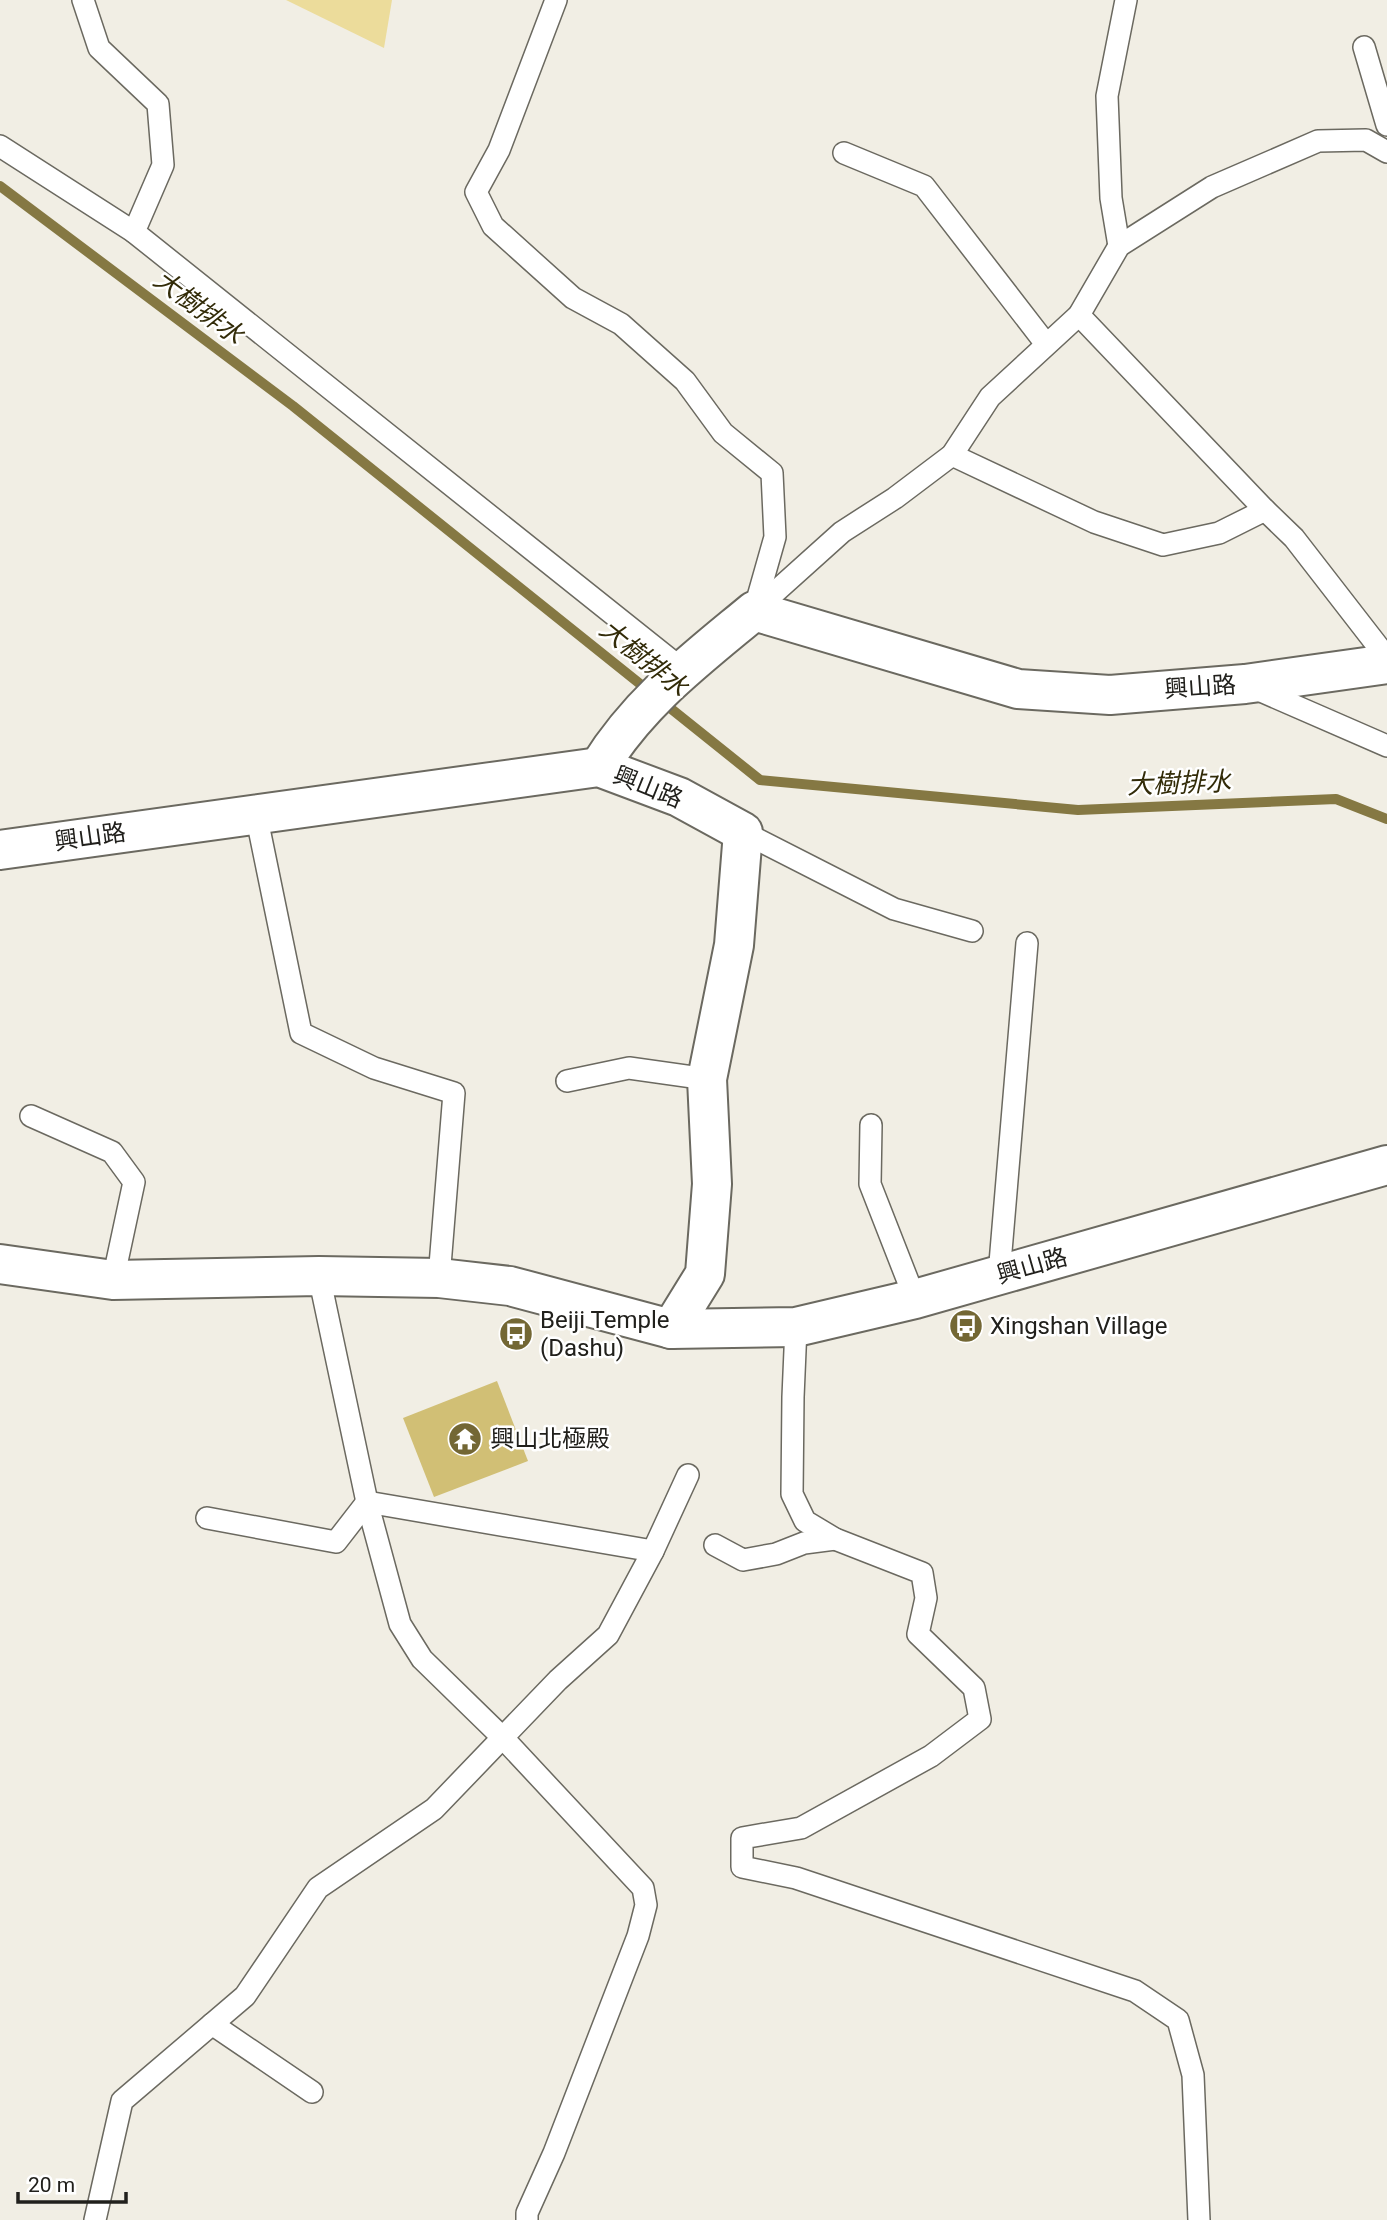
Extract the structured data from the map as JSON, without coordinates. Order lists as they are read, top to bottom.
{
  "streets": {
    "street": ["興山路"]
  },
  "water": ["大樹排水"],
  "places": {
    "bus stop": ["Xingshan Village", "Beiji Temple (Dashu)"],
    "temple": ["興山北極殿"]
  },
  "scale_bar": "20 m"
}
